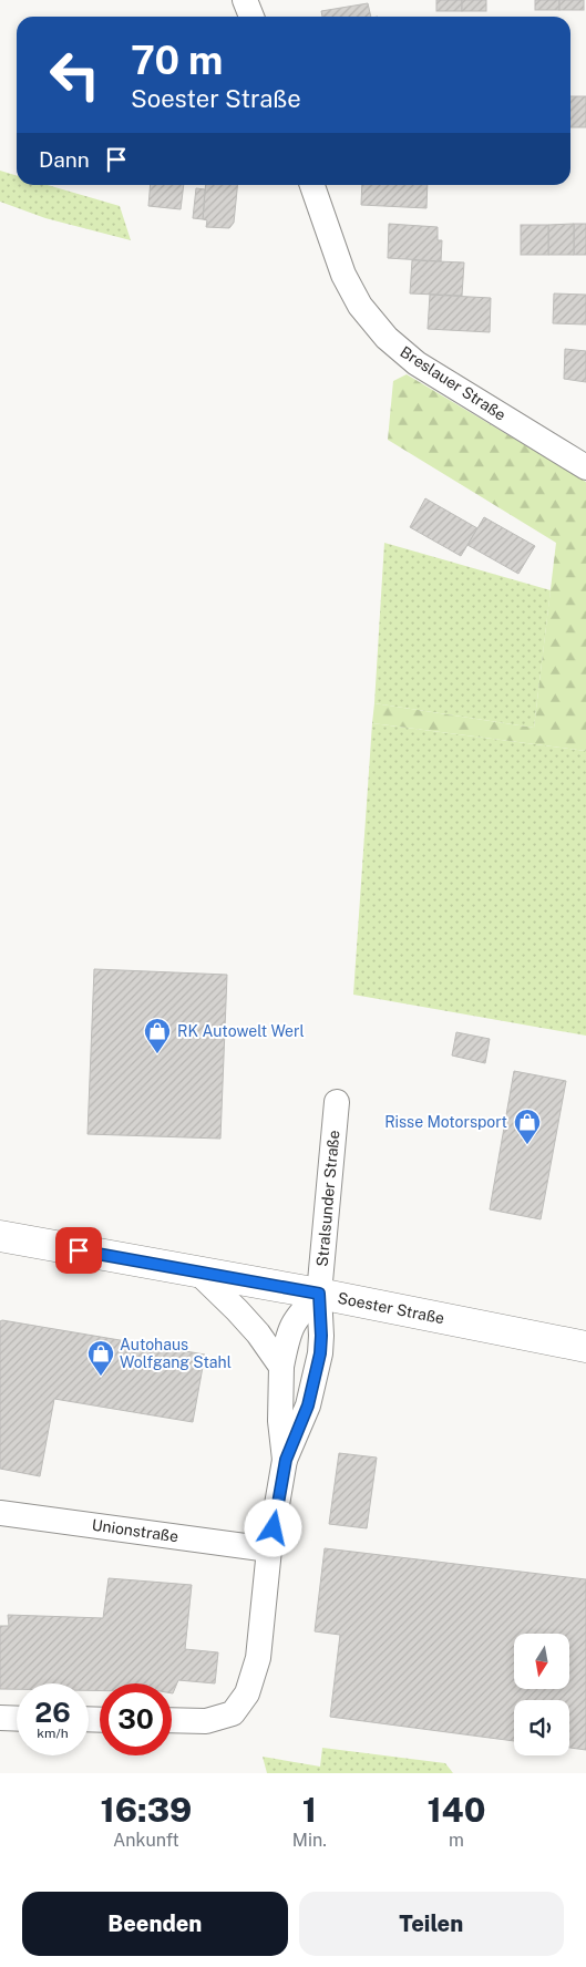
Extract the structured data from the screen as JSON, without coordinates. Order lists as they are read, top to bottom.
{
  "streets": {
    "main road": ["Soester Straße"],
    "street": ["Breslauer Straße", "Stralsunder Straße", "Unionstraße"]
  },
  "crossings": [
    ["Stralsunder Straße", "Soester Straße"]
  ],
  "places": {
    "shop": ["RK Autowelt Werl", "Risse Motorsport", "Autohaus Wolfgang Stahl"]
  },
  "north": "bottom",
  "page": {
    "turn": ["70 m", "Soester Straße"],
    "then": "Dann",
    "speed": "26 km/h",
    "limit": "30",
    "eta": [
      "16:39",
      "Ankunft",
      "1",
      "Min.",
      "140",
      "m"
    ],
    "buttons": ["Beenden", "Teilen"]
  }
}
